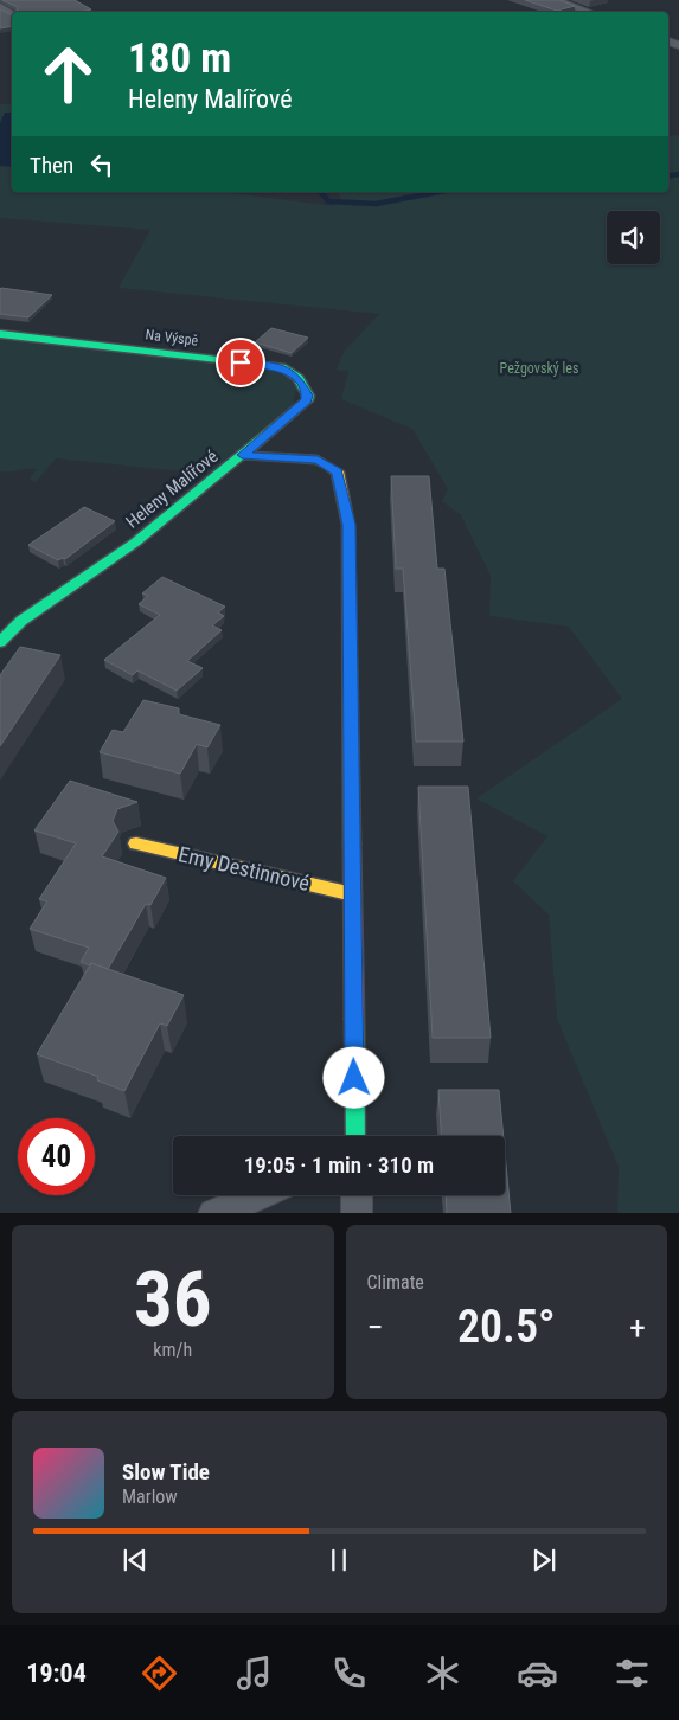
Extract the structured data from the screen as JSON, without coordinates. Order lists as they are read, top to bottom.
{
  "streets": {
    "street": ["Na Výspě", "Heleny Malířové", "Emy Destinnové"]
  },
  "crossings": [
    ["Na Výspě", "Heleny Malířové"],
    ["Heleny Malířové", "Emy Destinnové"]
  ],
  "parks": ["Pežgovský les"],
  "page": {
    "turn": ["180 m", "Heleny Malířové"],
    "then": "Then",
    "limit": "40",
    "trip": "19:05 · 1 min · 310 m",
    "tile": [
      ["36", "km/h"],
      "Climate"
    ],
    "heat": ["−", "20.5°", "+"],
    "song": ["Slow Tide", "Marlow"],
    "tabs": "19:04"
  }
}
